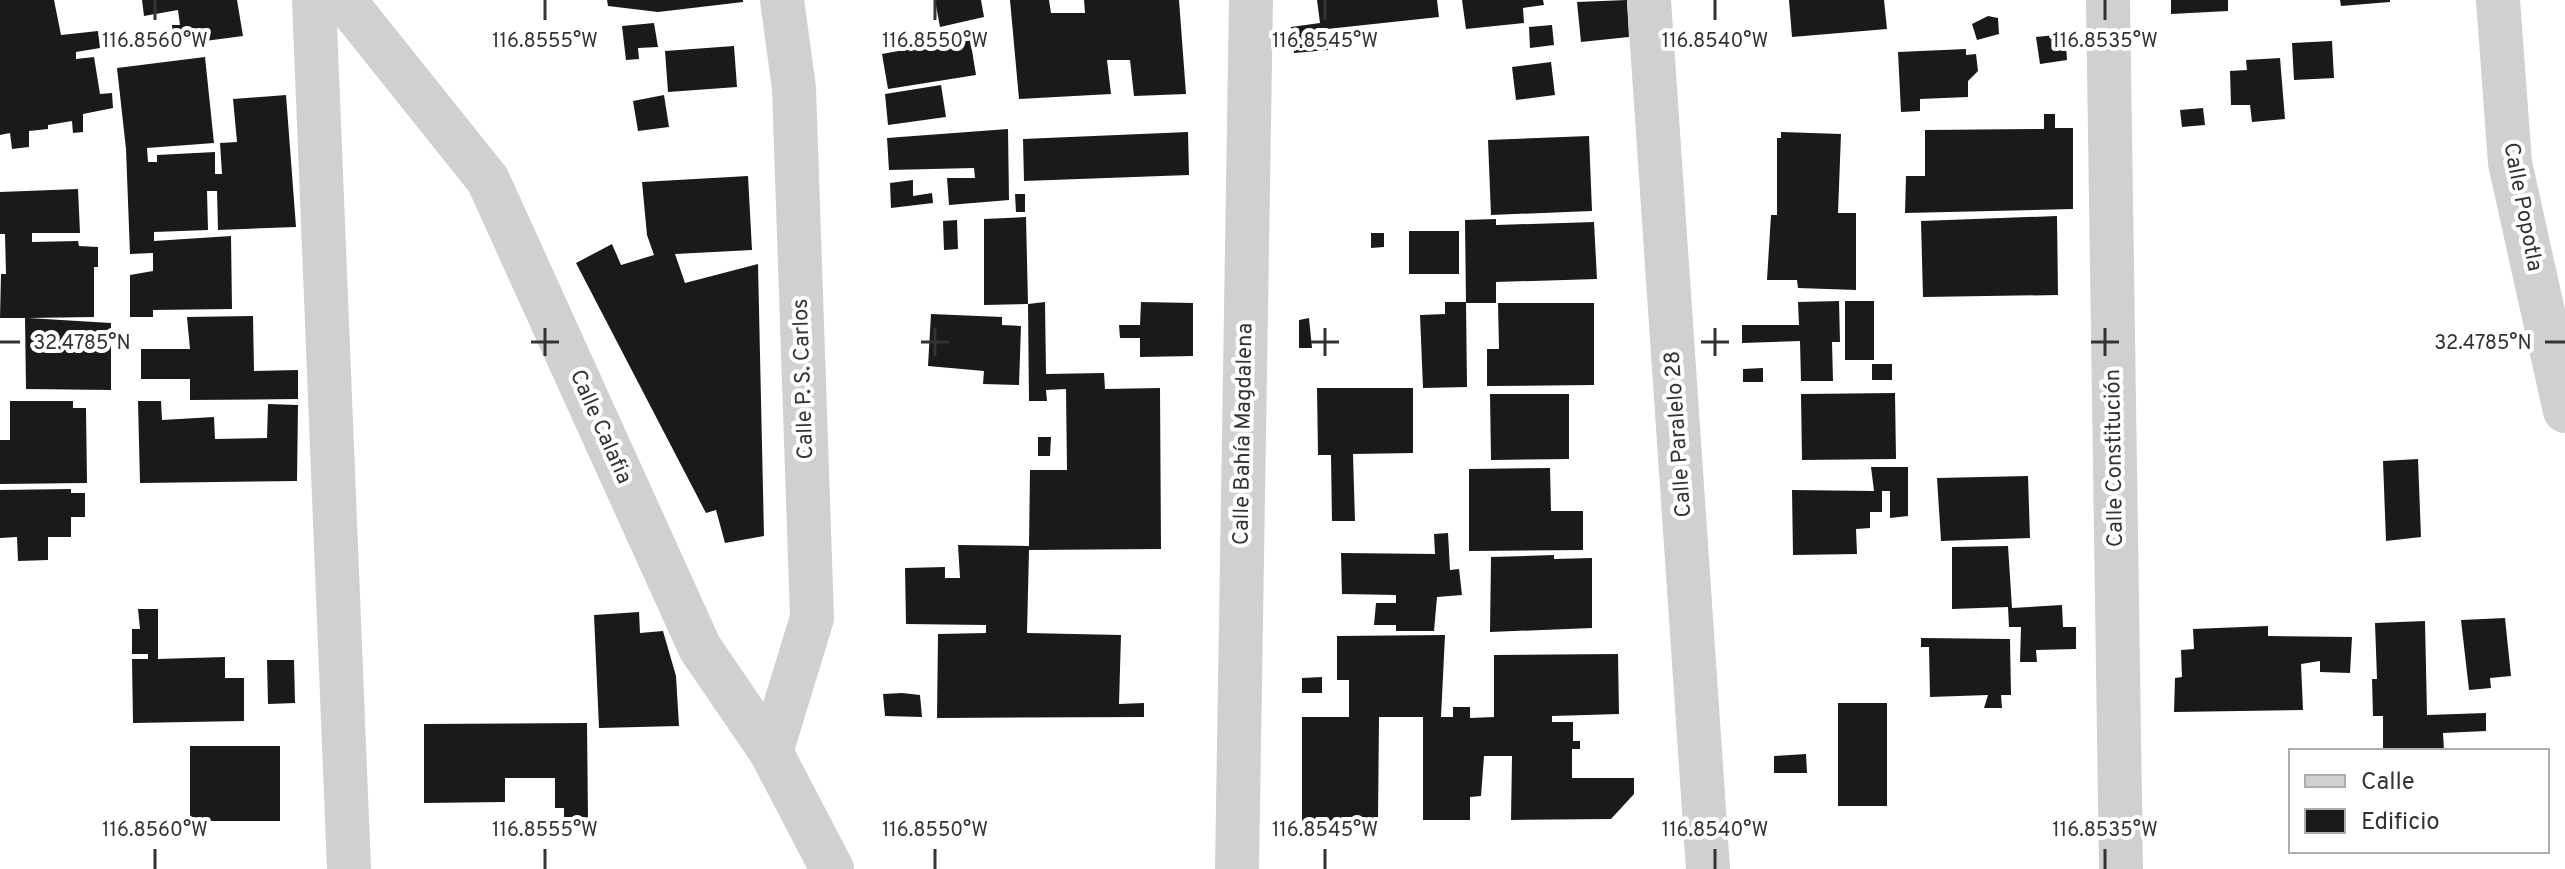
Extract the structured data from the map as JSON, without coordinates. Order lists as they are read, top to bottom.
{
  "streets": {
    "street": [
      "Calle Popotla",
      "Calle P. S. Carlos",
      "Calle Calafia",
      "Calle Bahía Magdalena",
      "Calle Paralelo 28",
      "Calle Constitución"
    ]
  },
  "crossings": [
    ["Calle P. S. Carlos", "Calle Calafia"]
  ],
  "legend": ["Calle", "Edificio"],
  "coordinates": [
    "116.8560°W",
    "116.8555°W",
    "116.8550°W",
    "116.8545°W",
    "116.8540°W",
    "116.8535°W",
    "32.4785°N"
  ]
}
